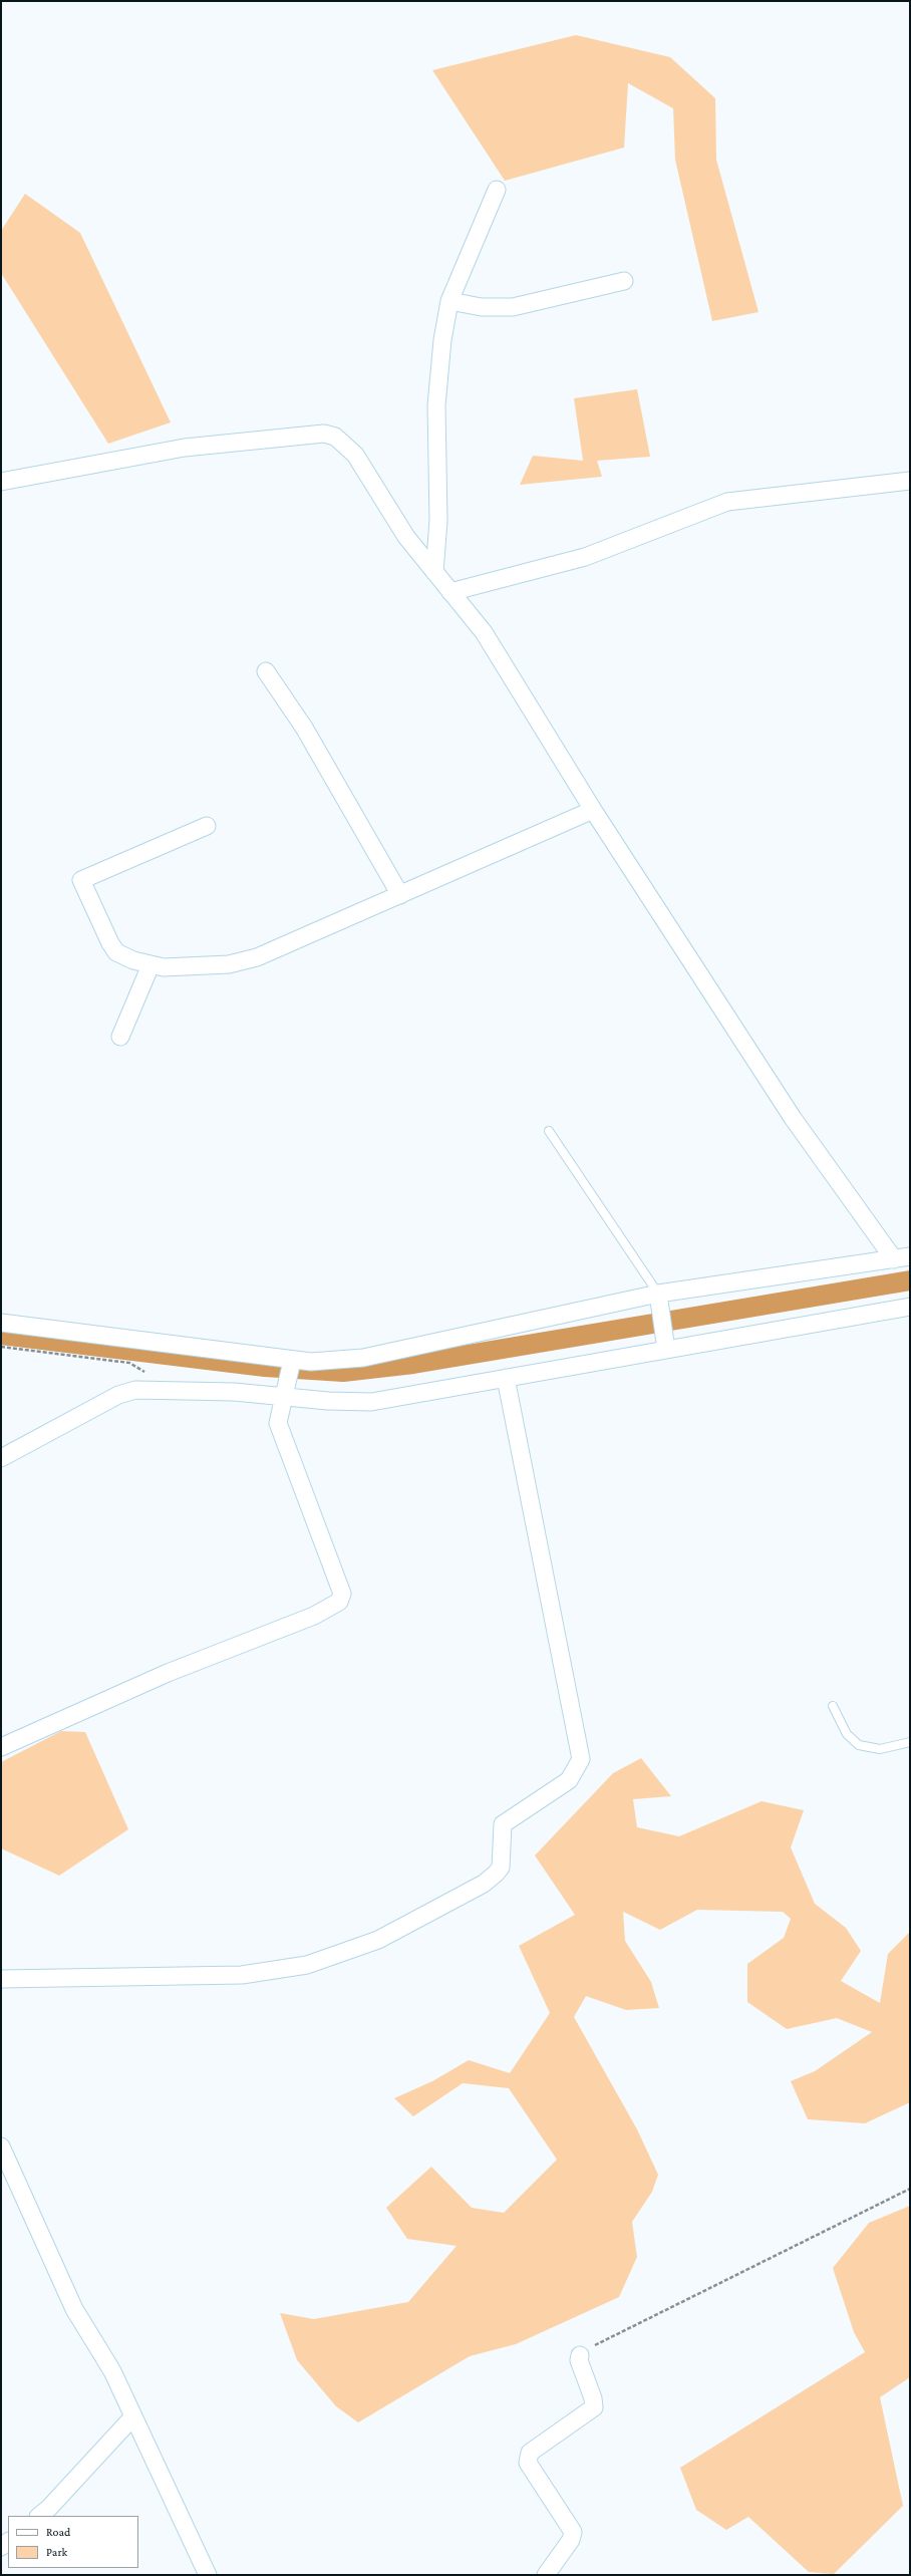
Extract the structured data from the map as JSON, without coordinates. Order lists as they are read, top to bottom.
{
  "legend": ["Road", "Park"]
}
